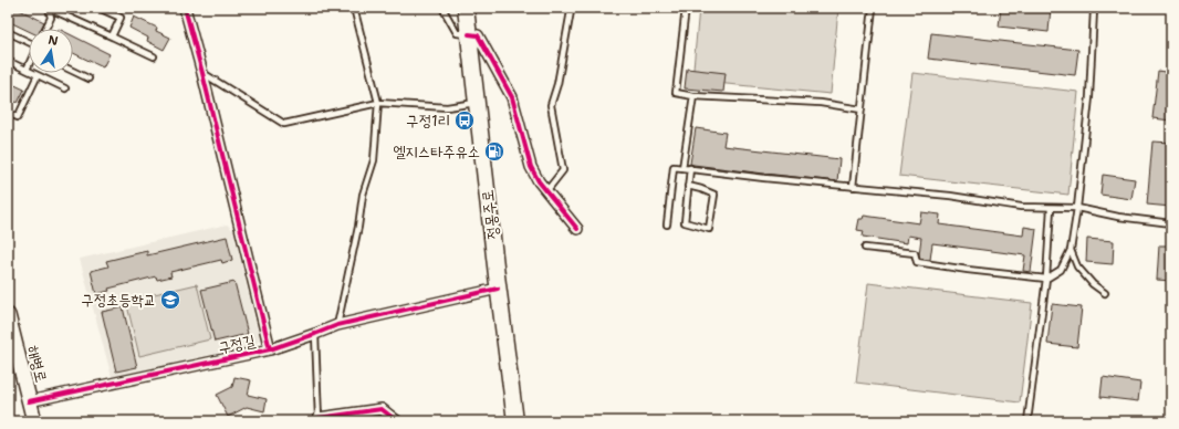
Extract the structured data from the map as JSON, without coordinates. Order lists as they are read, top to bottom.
{
  "streets": {
    "main road": ["정몽주로", "해병로"],
    "street": ["구정길"]
  },
  "crossings": [
    ["정몽주로", "구정길"],
    ["구정길", "해병로"]
  ],
  "places": {
    "bus stop": ["구정1리"],
    "fuel station": ["엘지스타주유소"],
    "school or university": ["구정초등학교"]
  },
  "north": "top"
}
